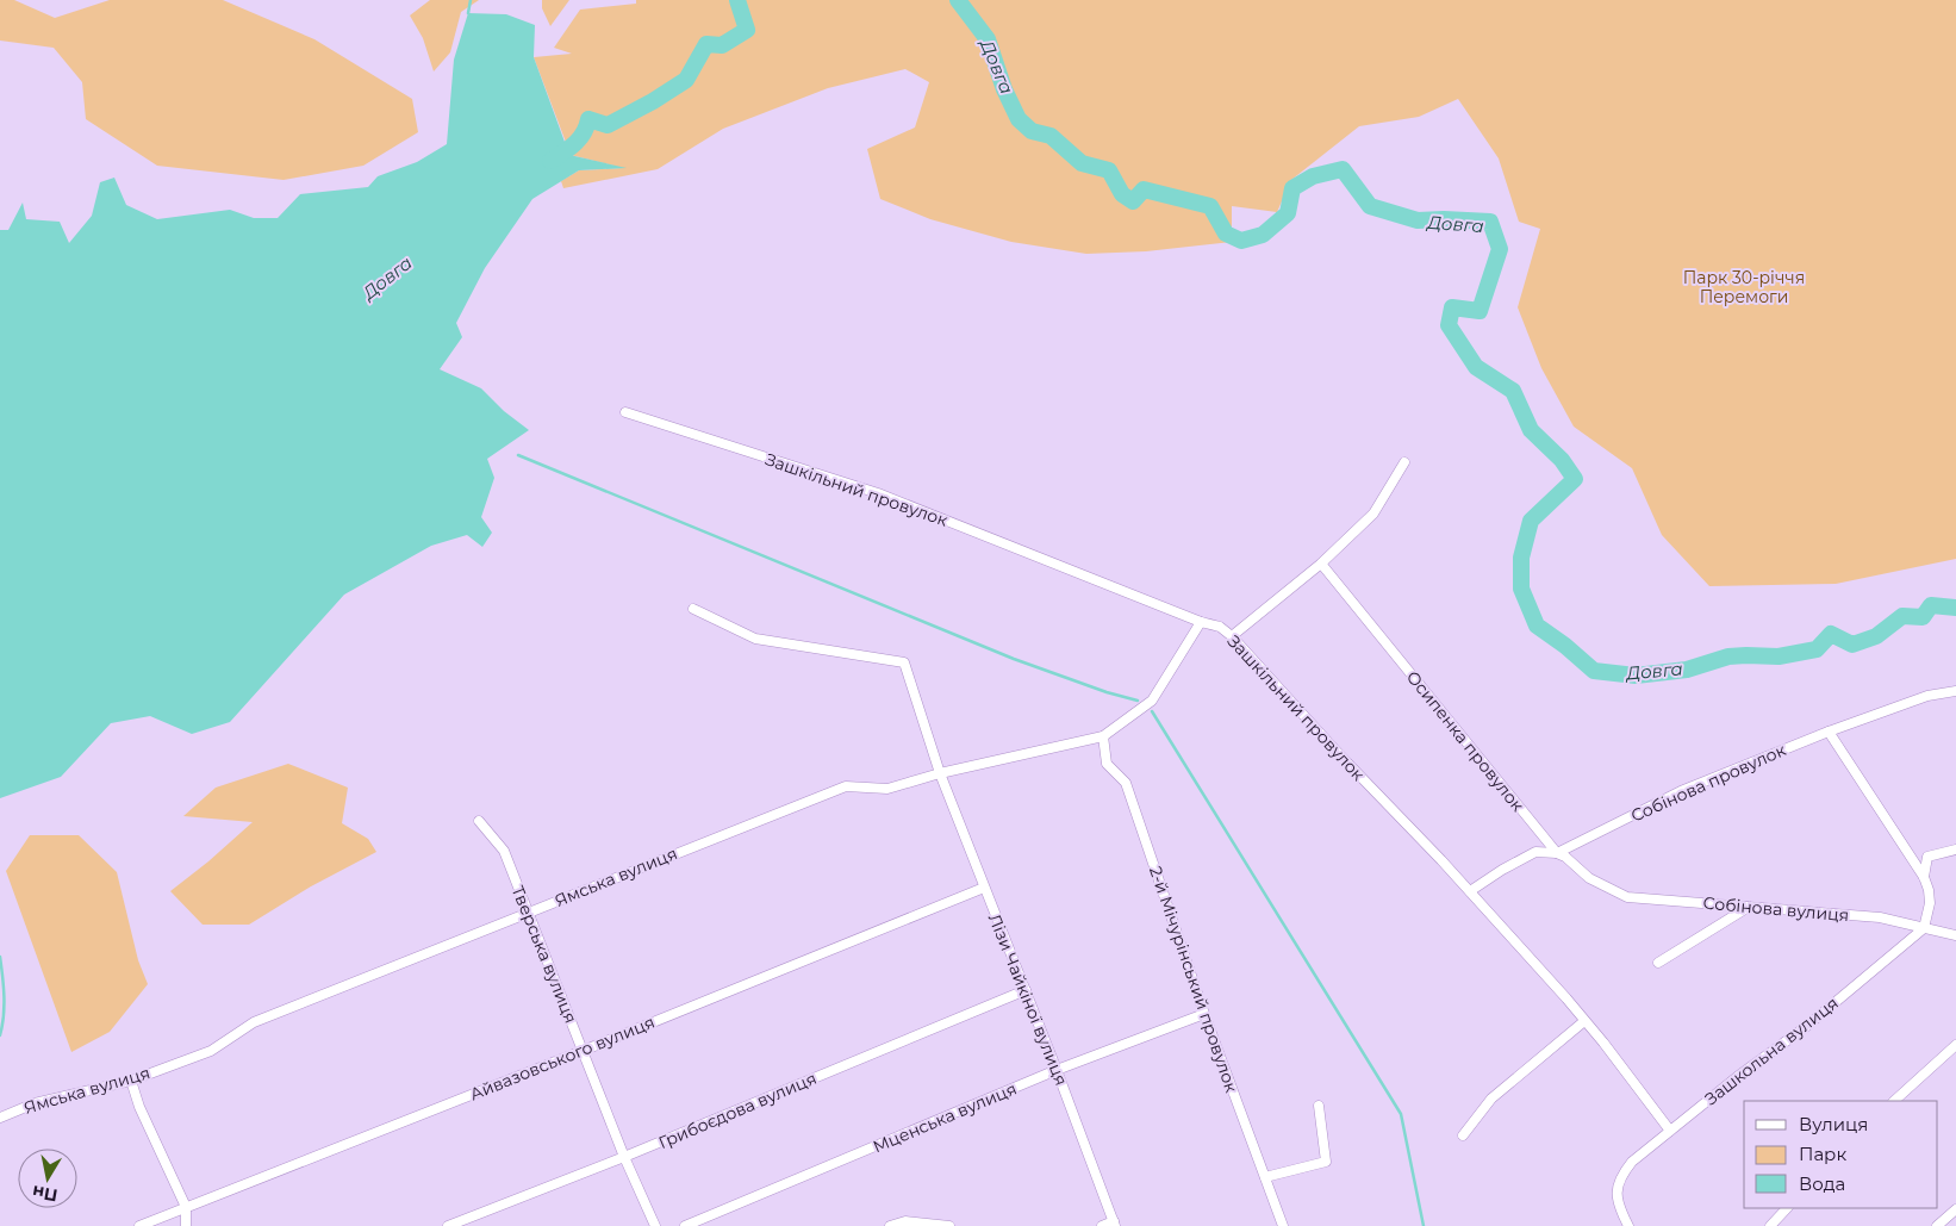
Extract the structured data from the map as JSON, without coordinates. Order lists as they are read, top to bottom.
{
  "streets": {
    "street": [
      "Зашкільний провулок",
      "Осипенка провулок",
      "Собінова провулок",
      "Ямська вулиця",
      "Собінова вулиця",
      "Тверська вулиця",
      "2-й Мічурінський провулок",
      "Лізи Чайкіної вулиця",
      "Зашкольна вулиця",
      "Айвазовського вулиця",
      "Грибоєдова вулиця",
      "Мценська вулиця"
    ]
  },
  "crossings": [
    ["Зашкільний провулок", "Собінова провулок"],
    ["Зашкільний провулок", "Ямська вулиця"],
    ["Зашкільний провулок", "Зашкольна вулиця"],
    ["Осипенка провулок", "Собінова провулок"],
    ["Осипенка провулок", "Собінова вулиця"],
    ["Ямська вулиця", "Тверська вулиця"],
    ["Ямська вулиця", "2-й Мічурінський провулок"],
    ["Ямська вулиця", "Лізи Чайкіної вулиця"],
    ["Собінова вулиця", "Зашкольна вулиця"],
    ["Тверська вулиця", "Айвазовського вулиця"],
    ["Тверська вулиця", "Грибоєдова вулиця"],
    ["2-й Мічурінський провулок", "Мценська вулиця"],
    ["Лізи Чайкіної вулиця", "Айвазовського вулиця"],
    ["Лізи Чайкіної вулиця", "Грибоєдова вулиця"],
    ["Лізи Чайкіної вулиця", "Мценська вулиця"]
  ],
  "water": ["Довга"],
  "parks": ["Парк 30-річчя Перемоги"],
  "legend": ["Вулиця", "Парк", "Вода"],
  "north": "bottom"
}
